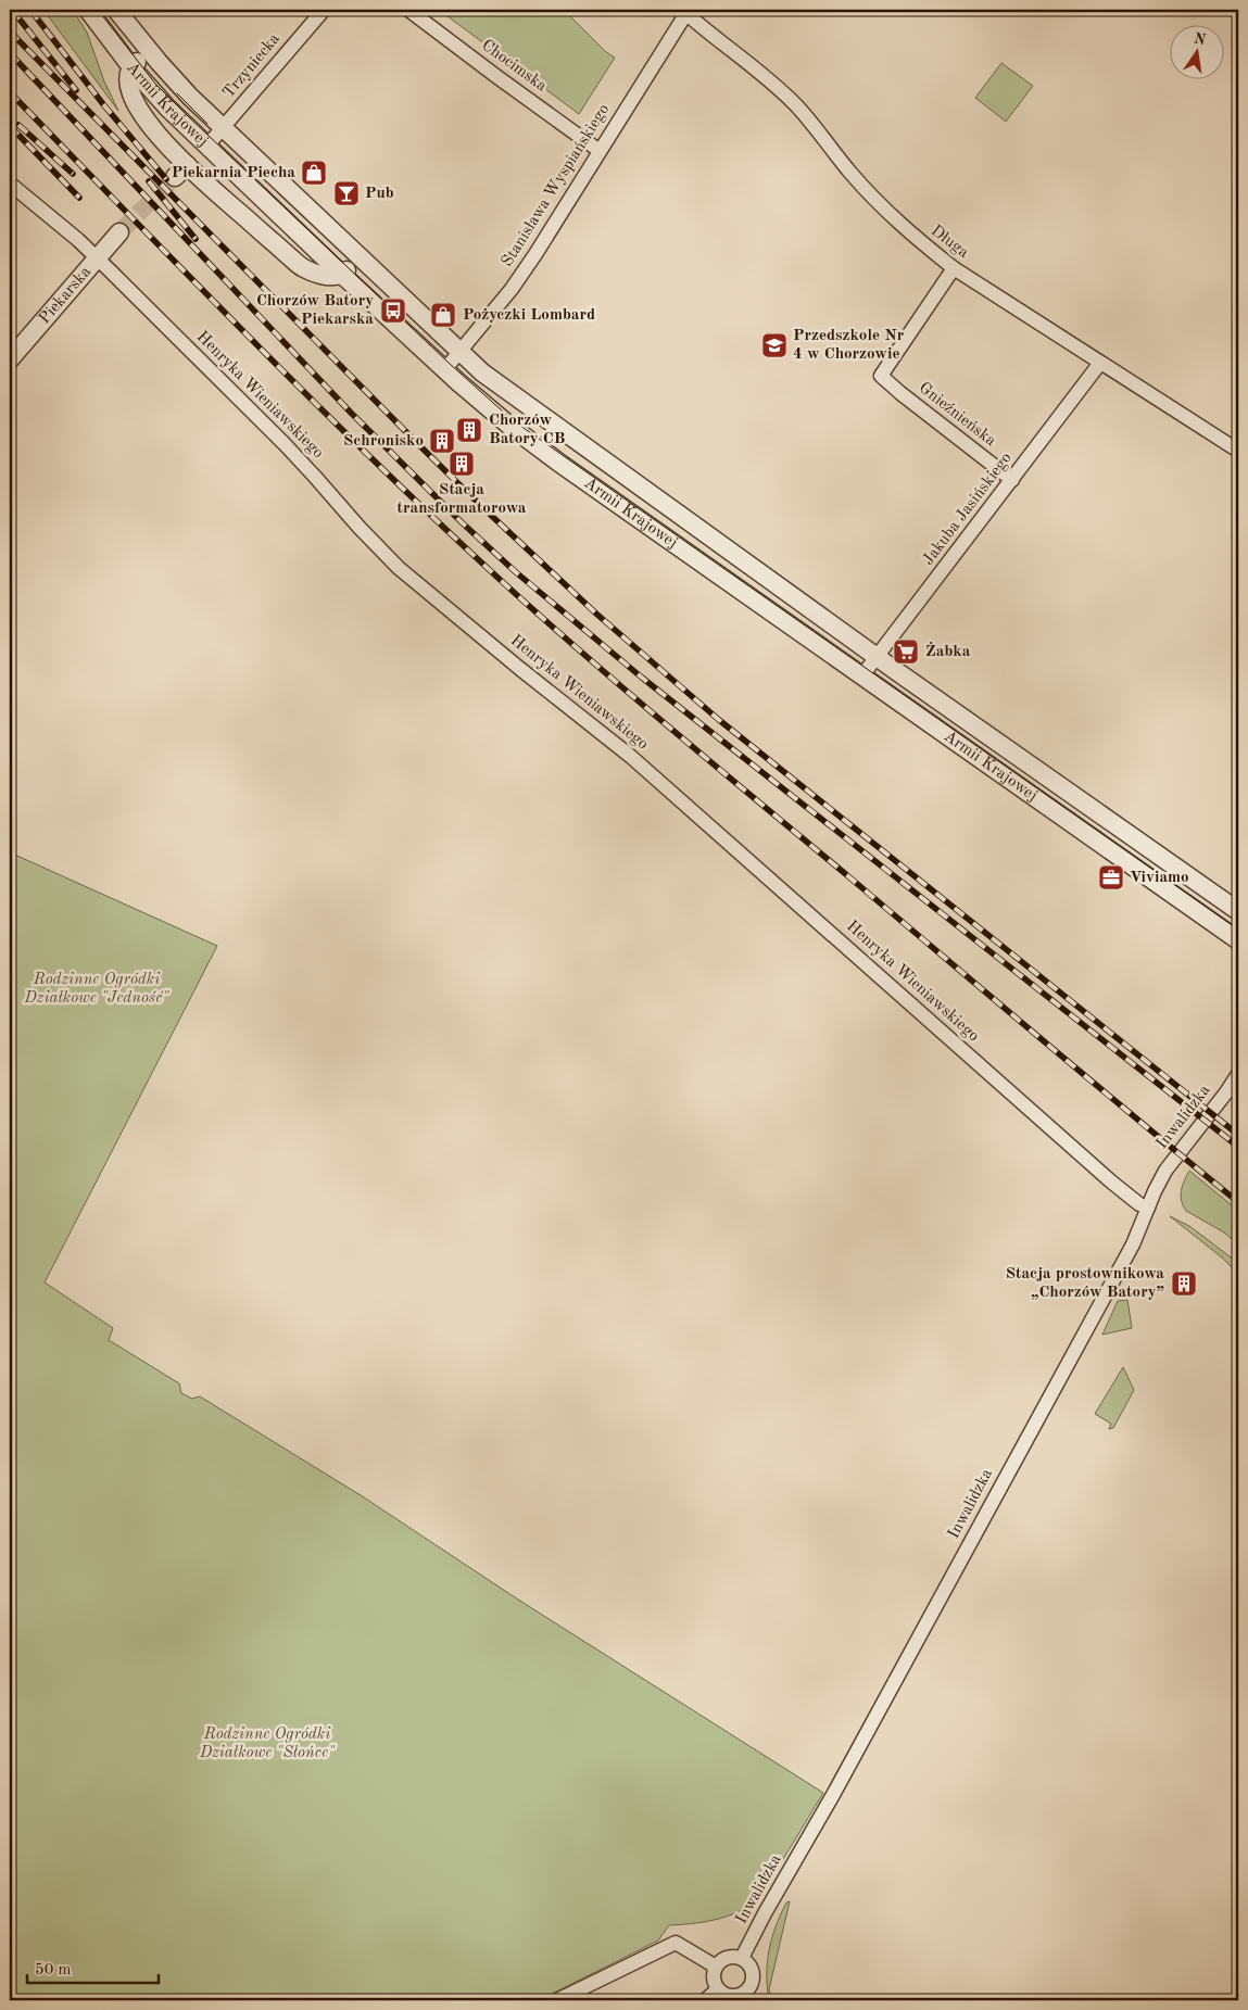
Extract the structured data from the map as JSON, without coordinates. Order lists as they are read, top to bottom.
{
  "streets": {
    "street": [
      "Trzyniecka",
      "Chocimska",
      "Armii Krajowej",
      "Stanisława Wyspiańskiego",
      "Długa",
      "Piekarska",
      "Henryka Wieniawskiego",
      "Gnieźnieńska",
      "Jakuba Jasińskiego",
      "Inwalidzka"
    ]
  },
  "crossings": [
    ["Trzyniecka", "Armii Krajowej"],
    ["Chocimska", "Stanisława Wyspiańskiego"],
    ["Armii Krajowej", "Stanisława Wyspiańskiego"],
    ["Armii Krajowej", "Jakuba Jasińskiego"],
    ["Stanisława Wyspiańskiego", "Długa"],
    ["Długa", "Gnieźnieńska"],
    ["Długa", "Jakuba Jasińskiego"],
    ["Piekarska", "Henryka Wieniawskiego"],
    ["Henryka Wieniawskiego", "Inwalidzka"],
    ["Gnieźnieńska", "Jakuba Jasińskiego"]
  ],
  "parks": ["Rodzinne Ogródki Działkowe \"Jedność\"", "Rodzinne Ogródki Działkowe \"Słońce\""],
  "places": {
    "shop": ["Piekarnia Piecha", "Pożyczki Lombard"],
    "bar": ["Pub"],
    "bus stop": ["Chorzów Batory Piekarska"],
    "school or university": ["Przedszkole Nr 4 w Chorzowie"],
    "building": [
      "Chorzów Batory CB",
      "Schronisko",
      "Stacja transformatorowa",
      "Stacja prostownikowa „Chorzów Batory”"
    ],
    "supermarket": ["Żabka"],
    "office": ["Viviamo"]
  },
  "scale_bar": "50 m",
  "north": "top"
}
